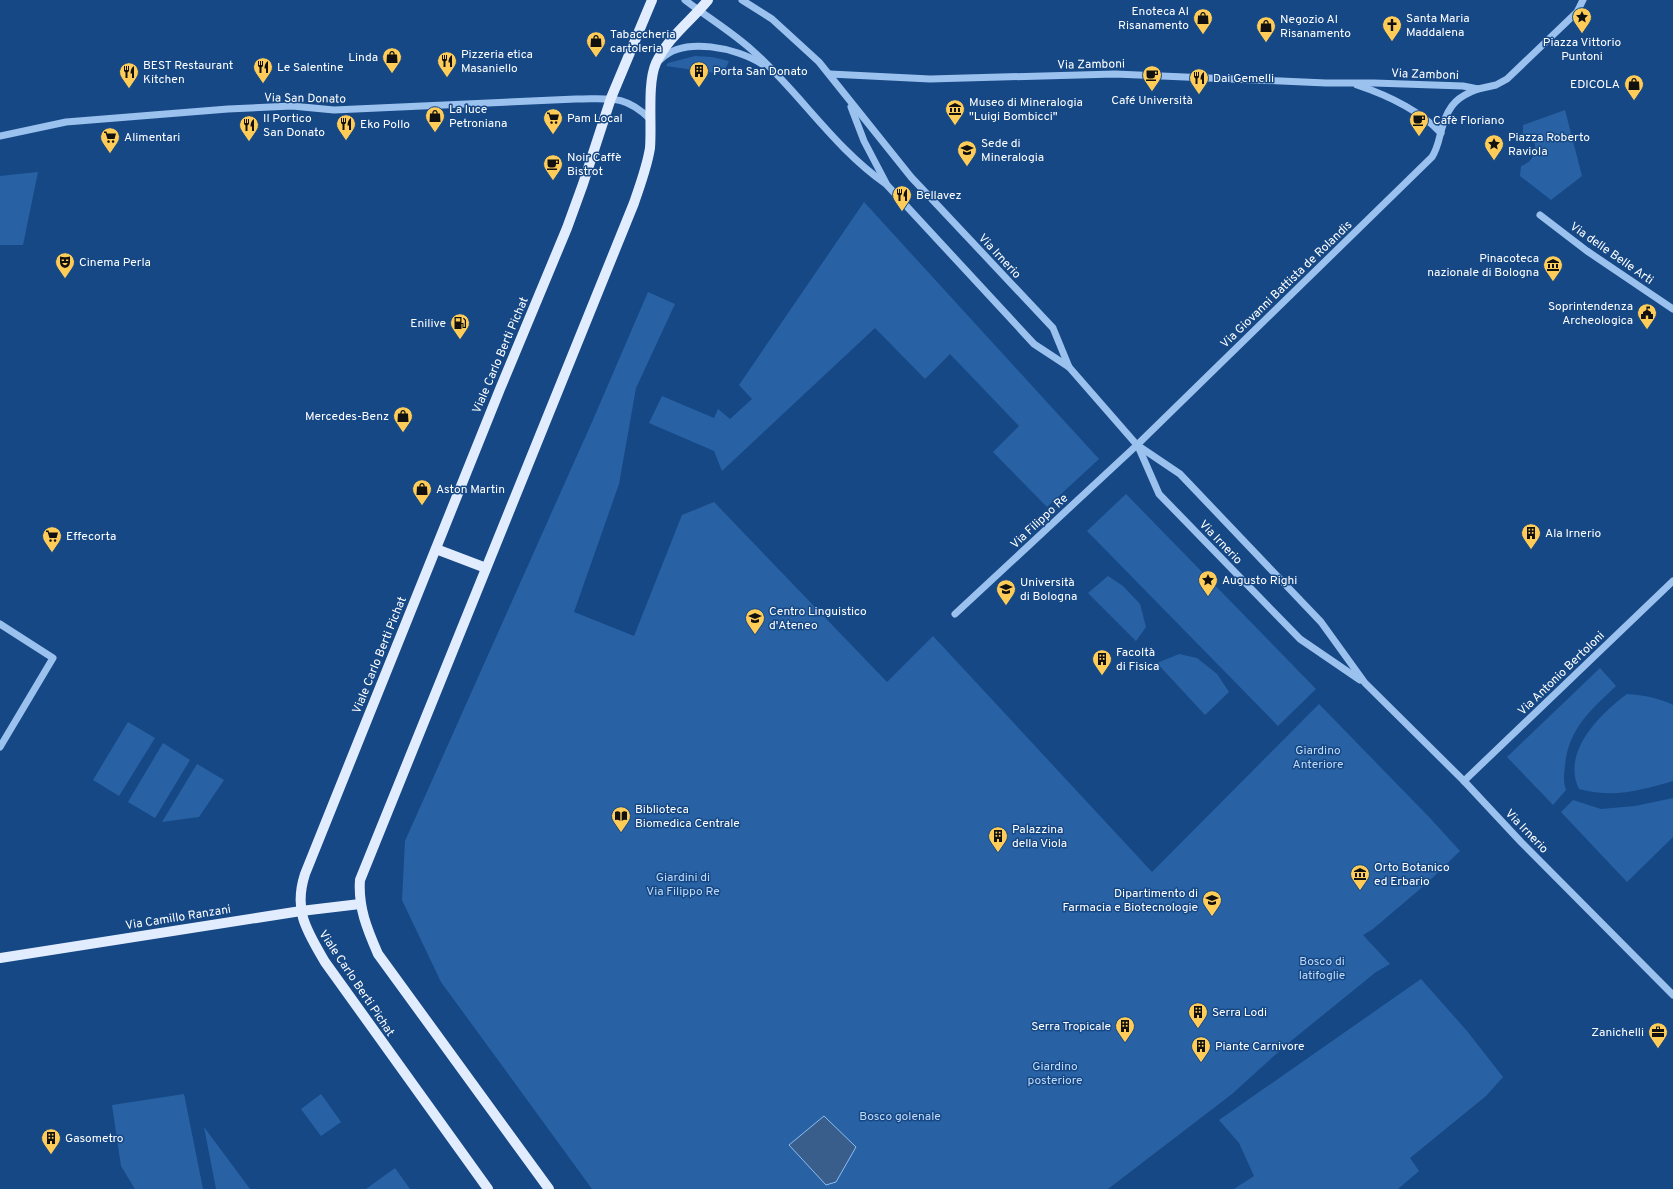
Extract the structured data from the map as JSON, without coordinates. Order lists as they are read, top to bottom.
{
  "streets": {
    "main road": ["Viale Carlo Berti Pichat", "Via Camillo Ranzani"],
    "street": [
      "Via Zamboni",
      "Via San Donato",
      "Via delle Belle Arti",
      "Via Irnerio",
      "Via Giovanni Battista de Rolandis",
      "Via Filippo Re",
      "Via Antonio Bertoloni"
    ]
  },
  "crossings": [
    ["Via Zamboni", "Via Giovanni Battista de Rolandis"],
    ["Via San Donato", "Viale Carlo Berti Pichat"],
    ["Via Irnerio", "Via Giovanni Battista de Rolandis"],
    ["Via Irnerio", "Via Filippo Re"],
    ["Via Irnerio", "Via Antonio Bertoloni"],
    ["Via Giovanni Battista de Rolandis", "Via Filippo Re"],
    ["Viale Carlo Berti Pichat", "Via Camillo Ranzani"]
  ],
  "parks": [
    "Giardino Anteriore",
    "Giardini di Via Filippo Re",
    "Bosco di latifoglie",
    "Giardino posteriore",
    "Bosco golenale"
  ],
  "places": {
    "place": ["Piazza Vittorio Puntoni", "Piazza Roberto Raviola", "Augusto Righi"],
    "shop": [
      "Enoteca Al Risanamento",
      "Negozio Al Risanamento",
      "Tabaccheria cartoleria",
      "Linda",
      "EDICOLA",
      "La luce Petroniana",
      "Mercedes-Benz",
      "Aston Martin"
    ],
    "church": ["Santa Maria Maddalena"],
    "restaurant": [
      "Pizzeria etica Masaniello",
      "Le Salentine",
      "BEST Restaurant Kitchen",
      "Dai Gemelli",
      "Eko Pollo",
      "Il Portico San Donato",
      "Bellavez"
    ],
    "building": [
      "Porta San Donato",
      "Ala Irnerio",
      "Facoltà di Fisica",
      "Palazzina della Viola",
      "Serra Lodi",
      "Serra Tropicale",
      "Piante Carnivore",
      "Gasometro"
    ],
    "cafe": ["Café Università", "Cafè Floriano", "Noir Caffè Bistrot"],
    "museum": ["Museo di Mineralogia \"Luigi Bombicci\"", "Pinacoteca nazionale di Bologna", "Orto Botanico ed Erbario"],
    "supermarket": ["Pam Local", "Alimentari", "Effecorta"],
    "school or university": [
      "Sede di Mineralogia",
      "Università di Bologna",
      "Centro Linguistico d'Ateneo",
      "Dipartimento di Farmacia e Biotecnologie"
    ],
    "theatre": ["Cinema Perla"],
    "public building": ["Soprintendenza Archeologica"],
    "fuel station": ["Enilive"],
    "library": ["Biblioteca Biomedica Centrale"],
    "office": ["Zanichelli"]
  }
}
